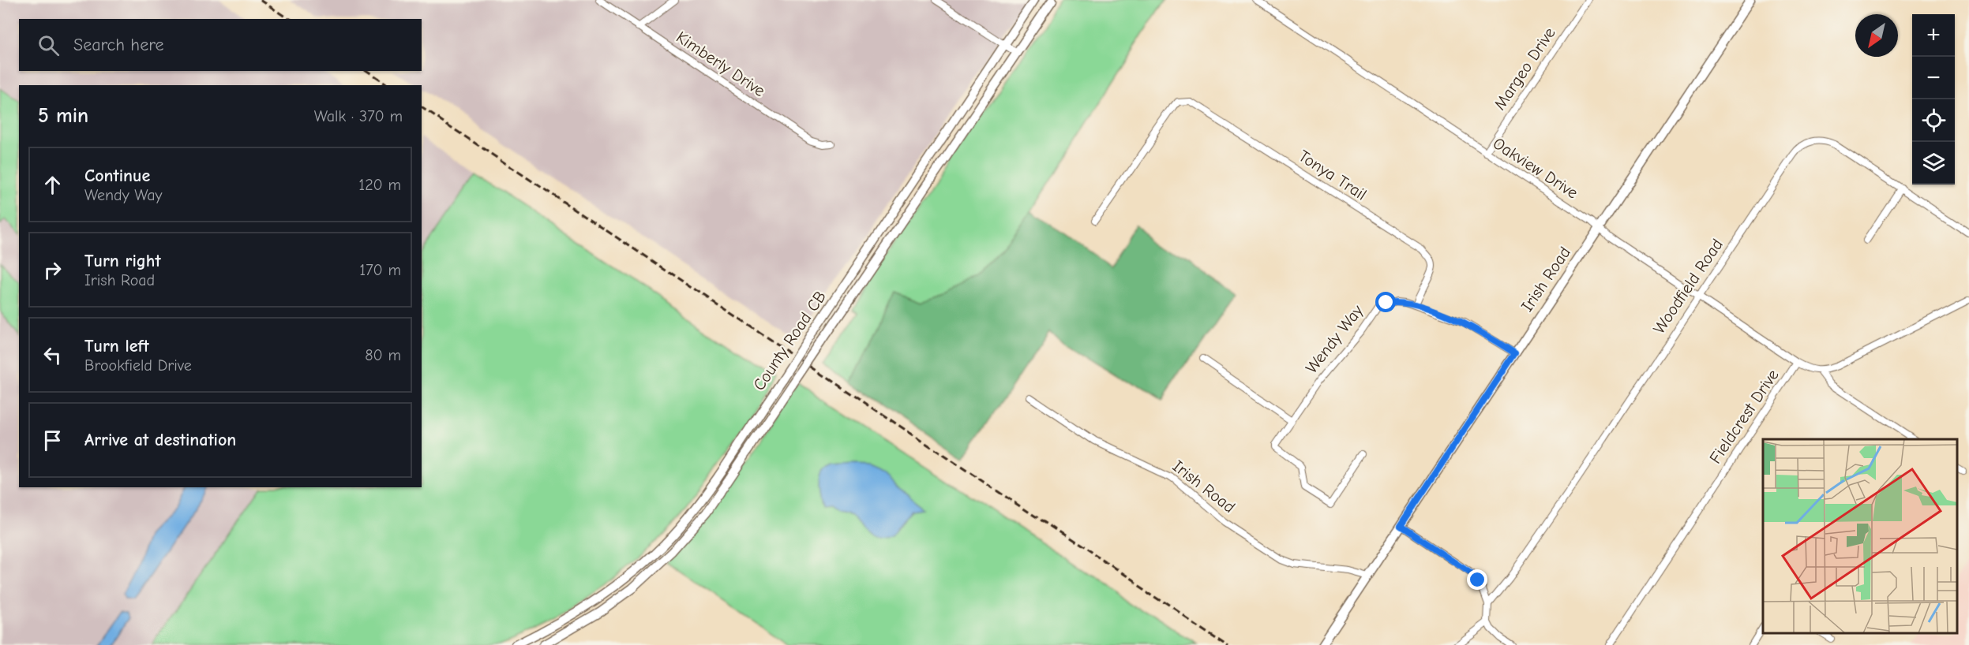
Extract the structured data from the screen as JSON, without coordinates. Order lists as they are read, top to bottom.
{
  "streets": {
    "main road": ["Irish Road", "County Road CB"],
    "street": [
      "Kimberly Drive",
      "Margeo Drive",
      "Oakview Drive",
      "Tonya Trail",
      "Woodfield Road",
      "Wendy Way",
      "Fieldcrest Drive"
    ]
  },
  "crossings": [
    ["Margeo Drive", "Oakview Drive"],
    ["Oakview Drive", "Irish Road"],
    ["Oakview Drive", "Woodfield Road"],
    ["Oakview Drive", "Fieldcrest Drive"],
    ["Tonya Trail", "Wendy Way"],
    ["Irish Road", "Wendy Way"]
  ],
  "north": "bottom left",
  "page": {
    "map_buttons": ["+", "−"],
    "search": "Search here",
    "heading": ["5 min", "Walk · 370 m"],
    "list": [
      ["Continue", "Wendy Way", "120 m"],
      ["Turn right", "Irish Road", "170 m"],
      ["Turn left", "Brookfield Drive", "80 m"],
      "Arrive at destination"
    ]
  }
}
